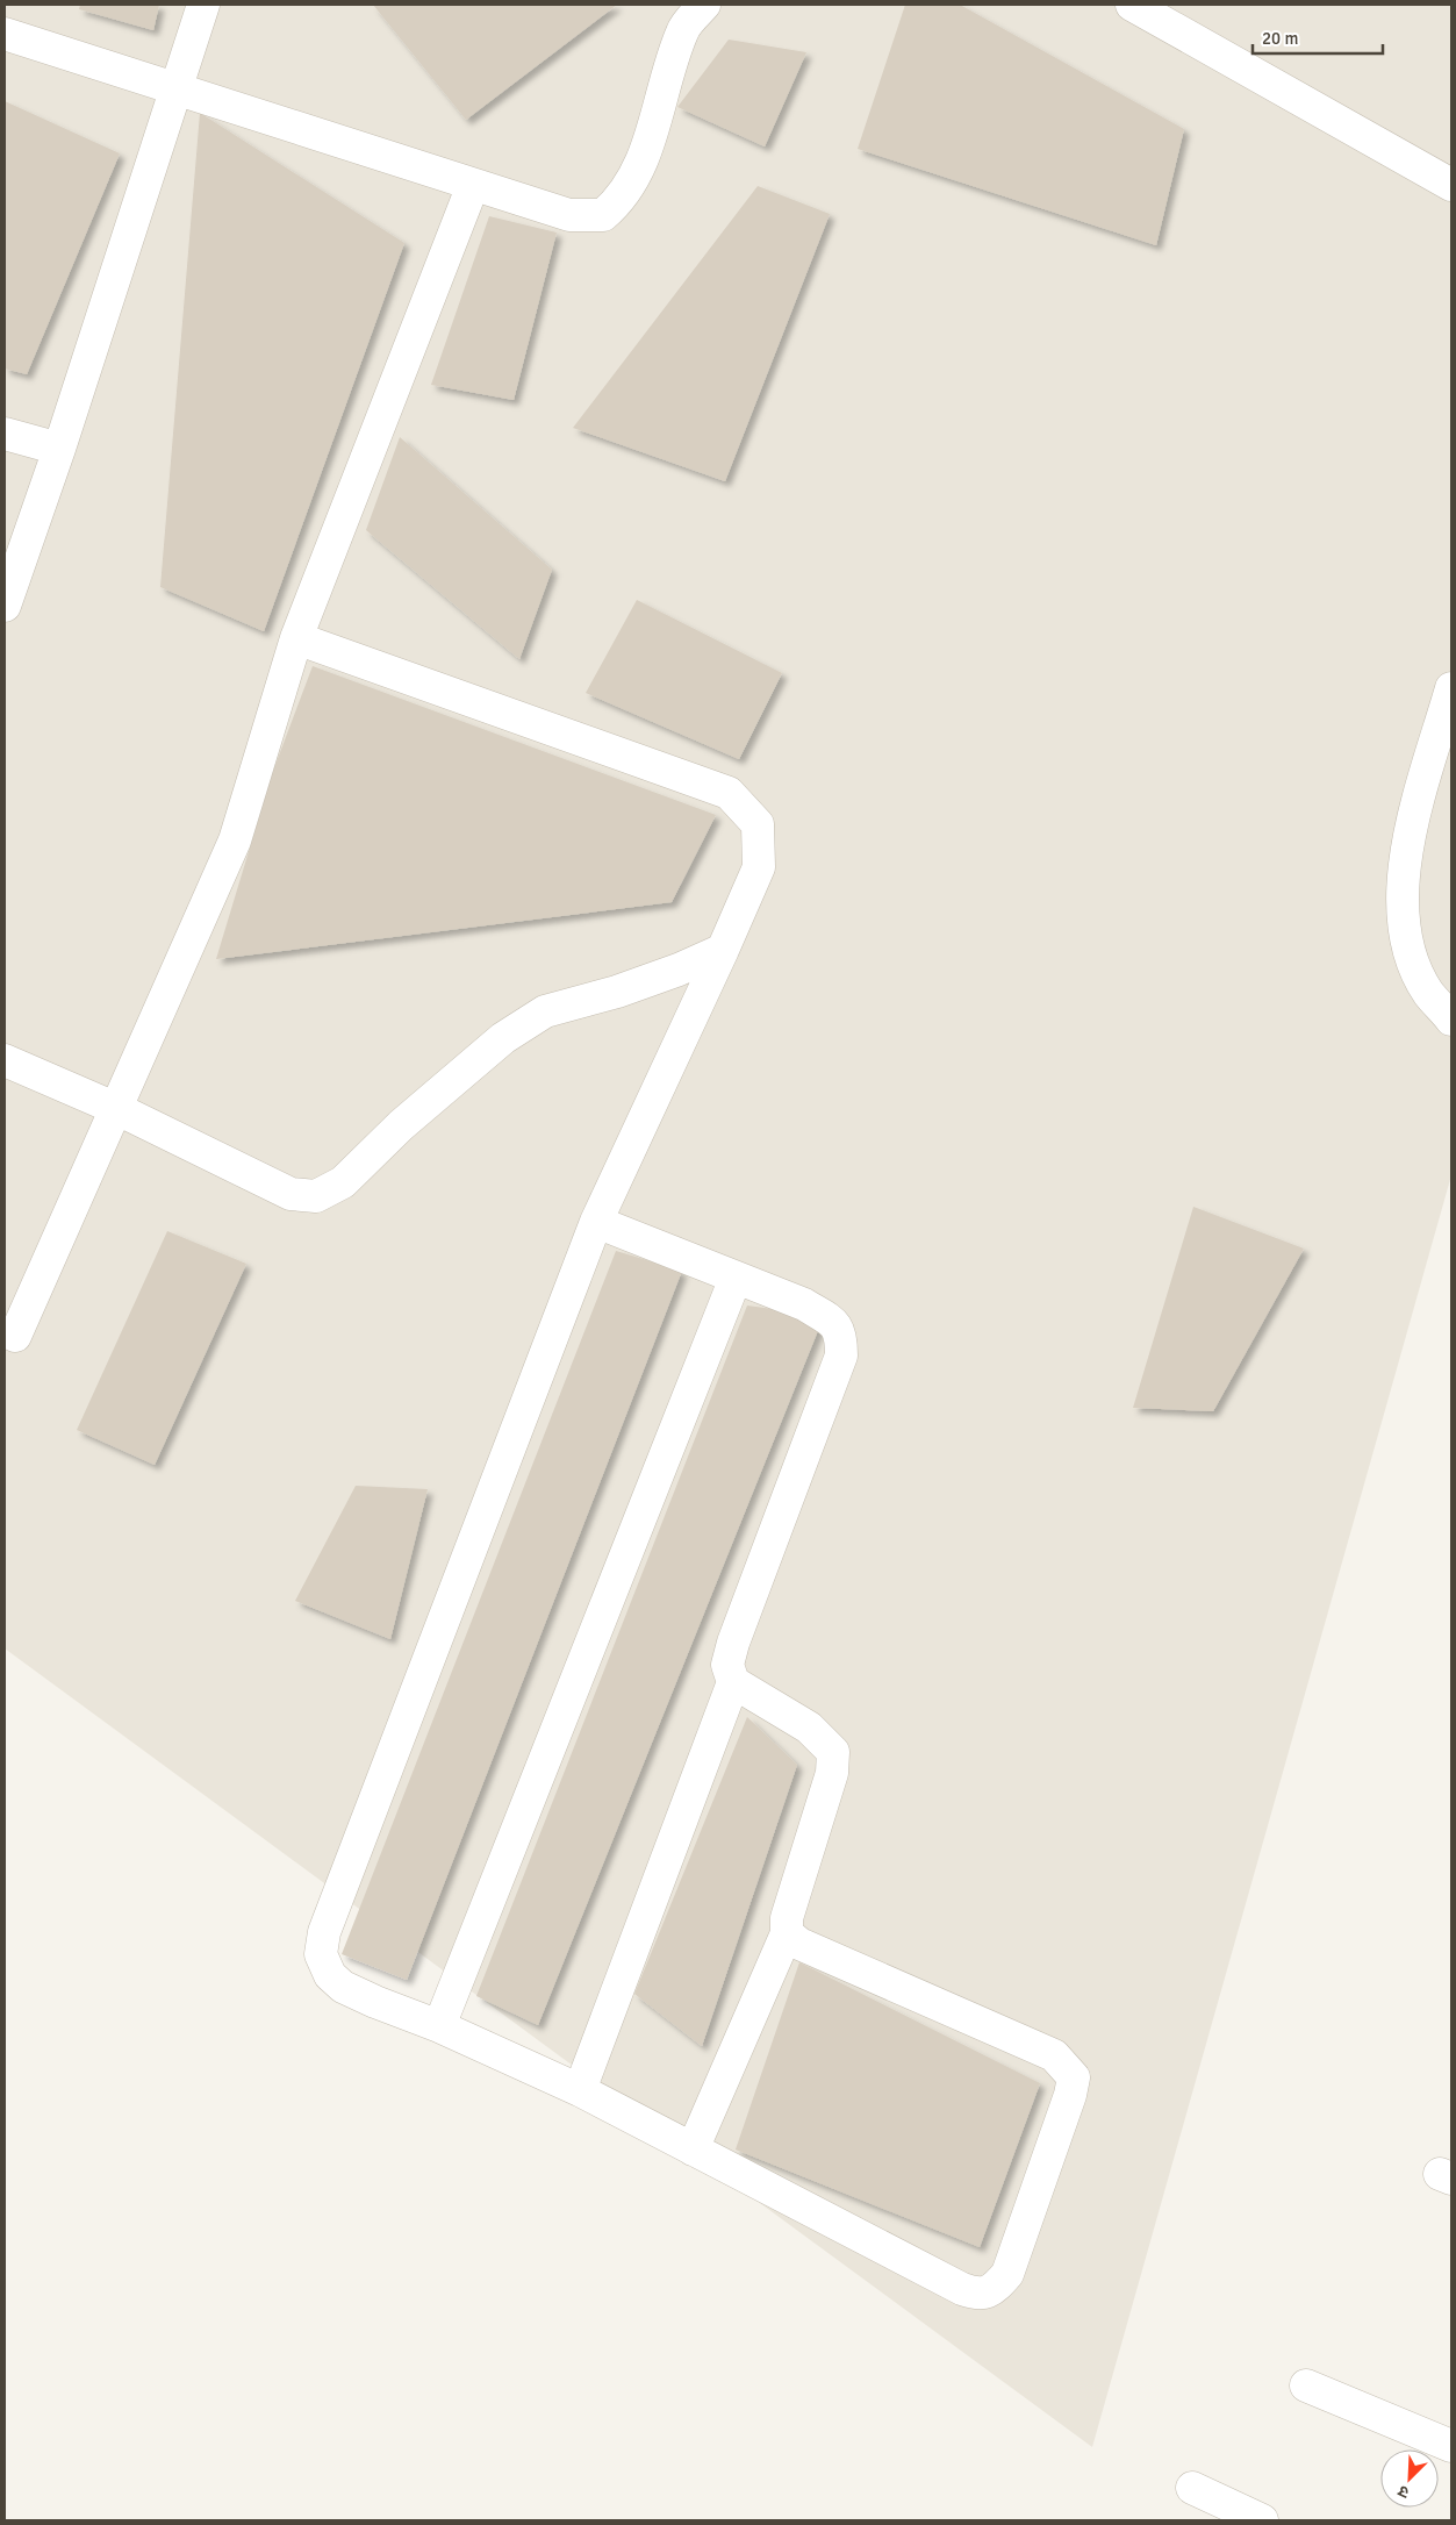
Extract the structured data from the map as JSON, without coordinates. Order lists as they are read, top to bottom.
{
  "scale_bar": "20 m",
  "north": "bottom left"
}
